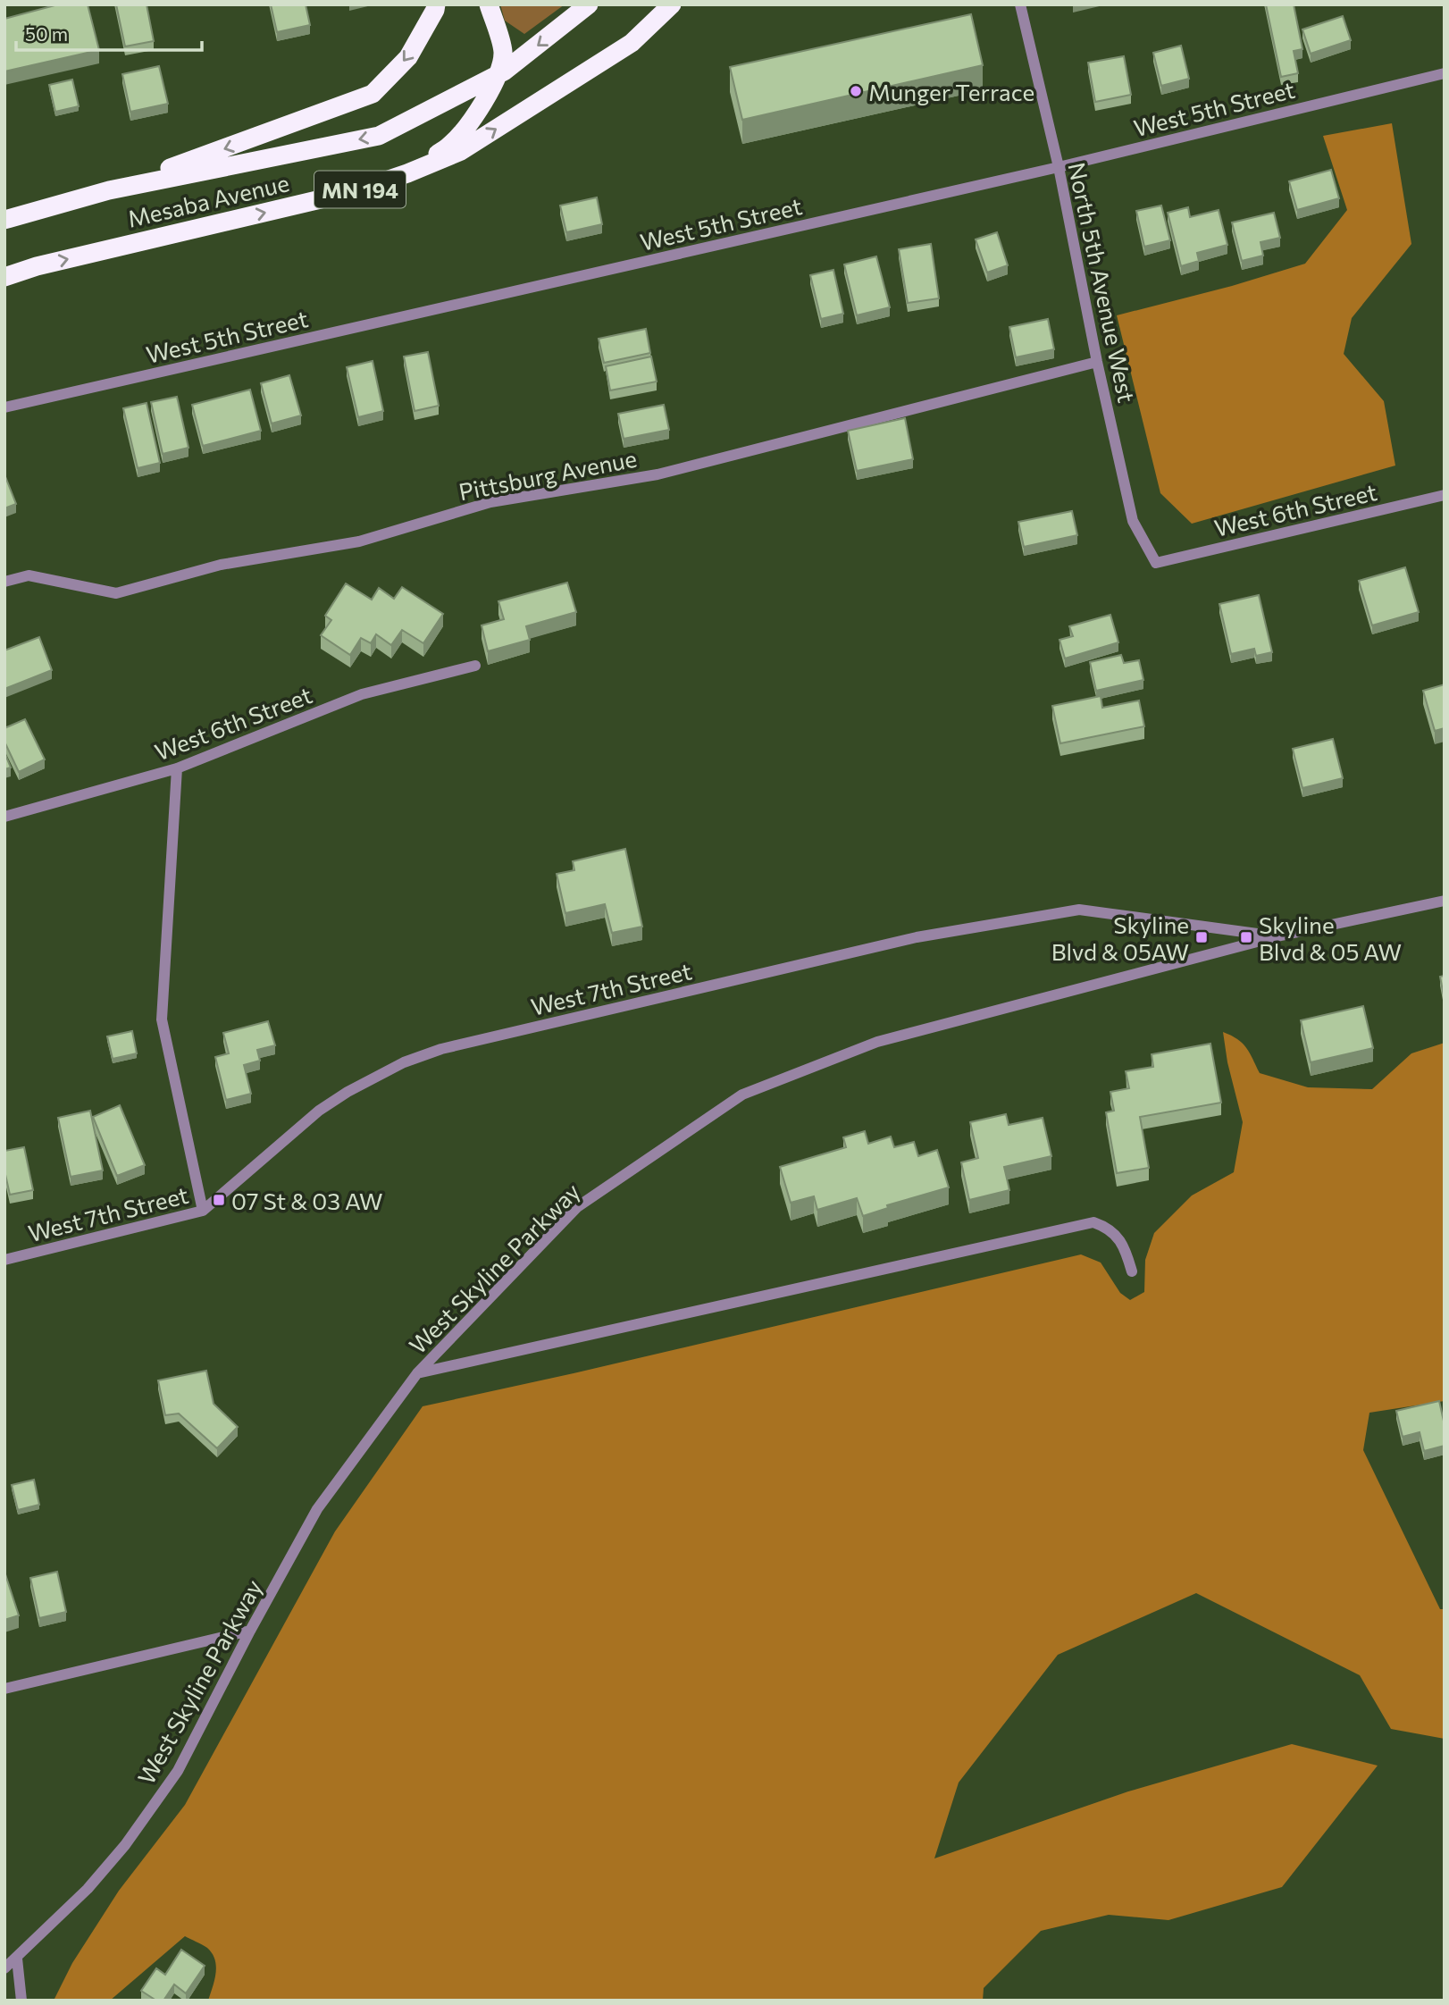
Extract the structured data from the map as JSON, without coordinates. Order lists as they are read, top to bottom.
{
  "streets": {
    "highway": ["MN 194", "Mesaba Avenue"],
    "street": [
      "West 5th Street",
      "North 5th Avenue West",
      "Pittsburg Avenue",
      "West 6th Street",
      "West 7th Street",
      "West Skyline Parkway"
    ]
  },
  "crossings": [
    ["West 5th Street", "North 5th Avenue West"],
    ["North 5th Avenue West", "Pittsburg Avenue"],
    ["North 5th Avenue West", "West 6th Street"],
    ["West 7th Street", "West Skyline Parkway"]
  ],
  "places": {
    "other": ["Munger Terrace"],
    "transit": ["Skyline Blvd & 05AW", "Skyline Blvd & 05 AW", "07 St & 03 AW"]
  },
  "scale_bar": "50 m"
}
